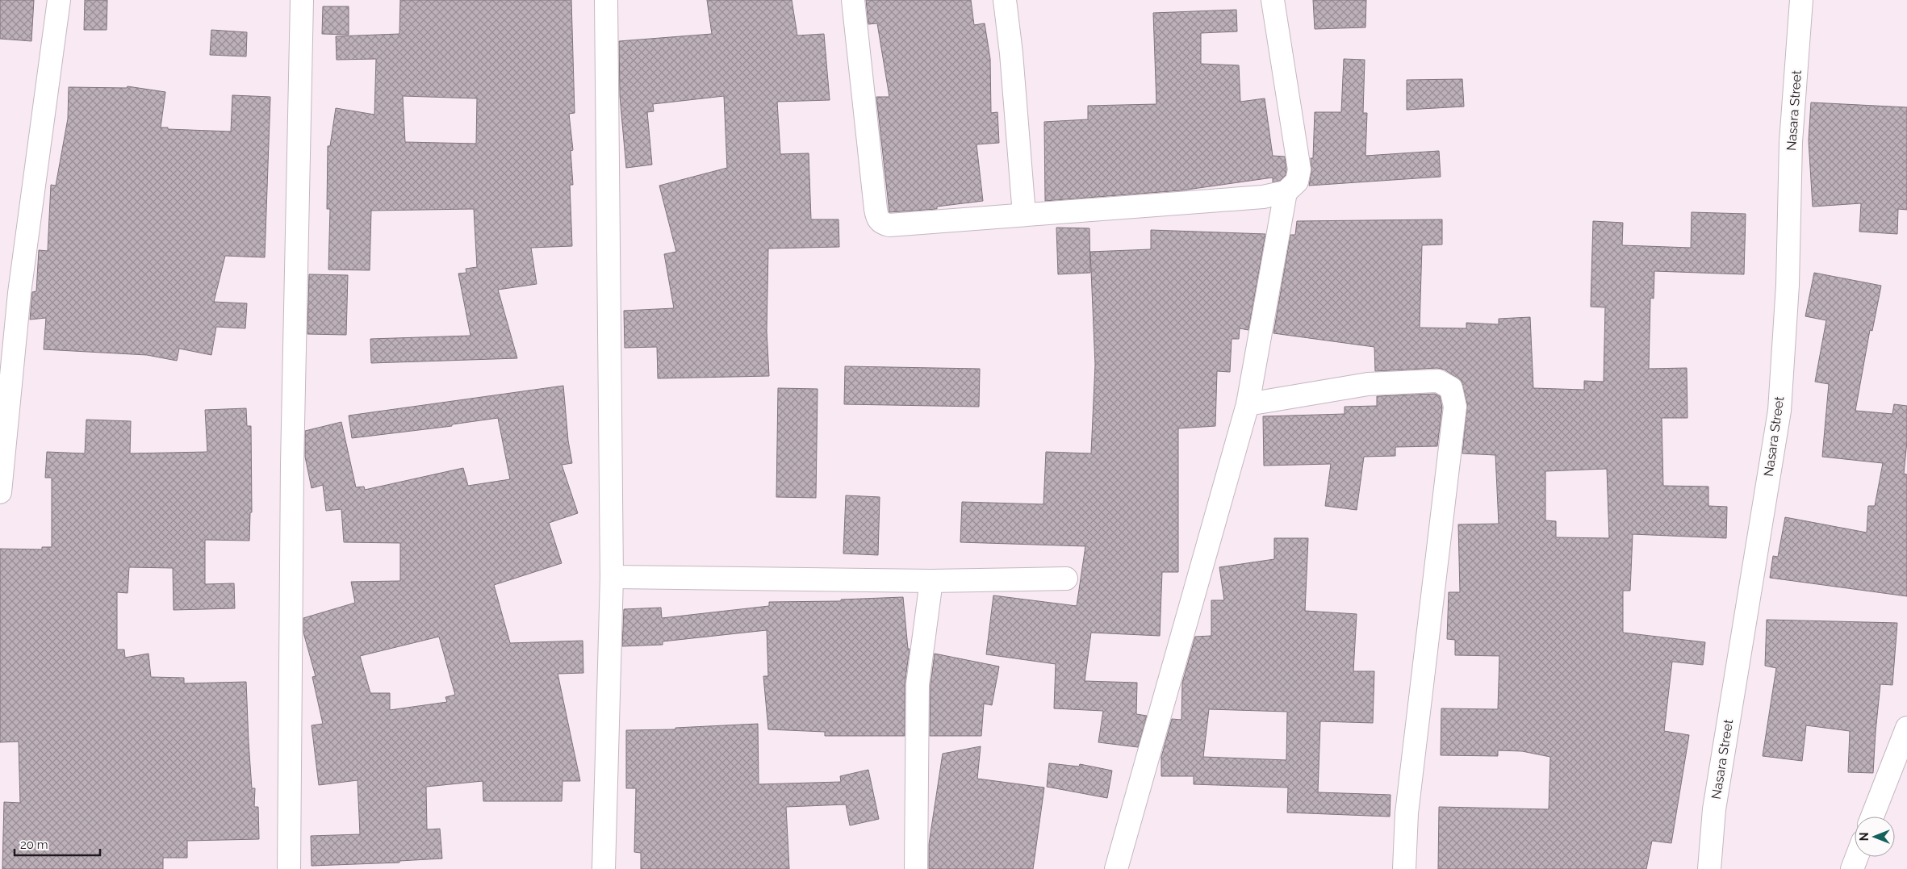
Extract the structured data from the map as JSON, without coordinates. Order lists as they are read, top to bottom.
{
  "streets": {
    "street": ["Nasara Street"]
  },
  "scale_bar": "20 m",
  "north": "left"
}
